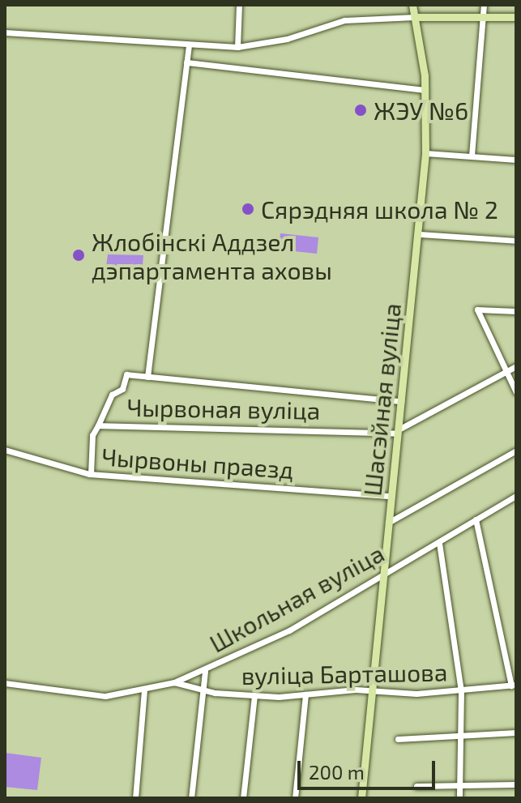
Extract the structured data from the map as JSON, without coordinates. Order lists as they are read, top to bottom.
{
  "streets": {
    "main road": ["Шасэйная вуліца"],
    "street": [
      "Чырвоная вуліца",
      "Чырвоны праезд",
      "Школьная вуліца",
      "вуліца Барташова"
    ]
  },
  "crossings": [
    ["Шасэйная вуліца", "Чырвоная вуліца"],
    ["Шасэйная вуліца", "Чырвоны праезд"],
    ["Шасэйная вуліца", "Школьная вуліца"],
    ["Шасэйная вуліца", "вуліца Барташова"],
    ["Чырвоная вуліца", "Чырвоны праезд"],
    ["Школьная вуліца", "вуліца Барташова"]
  ],
  "places": ["ЖЭУ №6", "Сярэдняя школа № 2", "Жлобінскі Аддзел дэпартамента аховы"],
  "scale_bar": "200 m"
}
